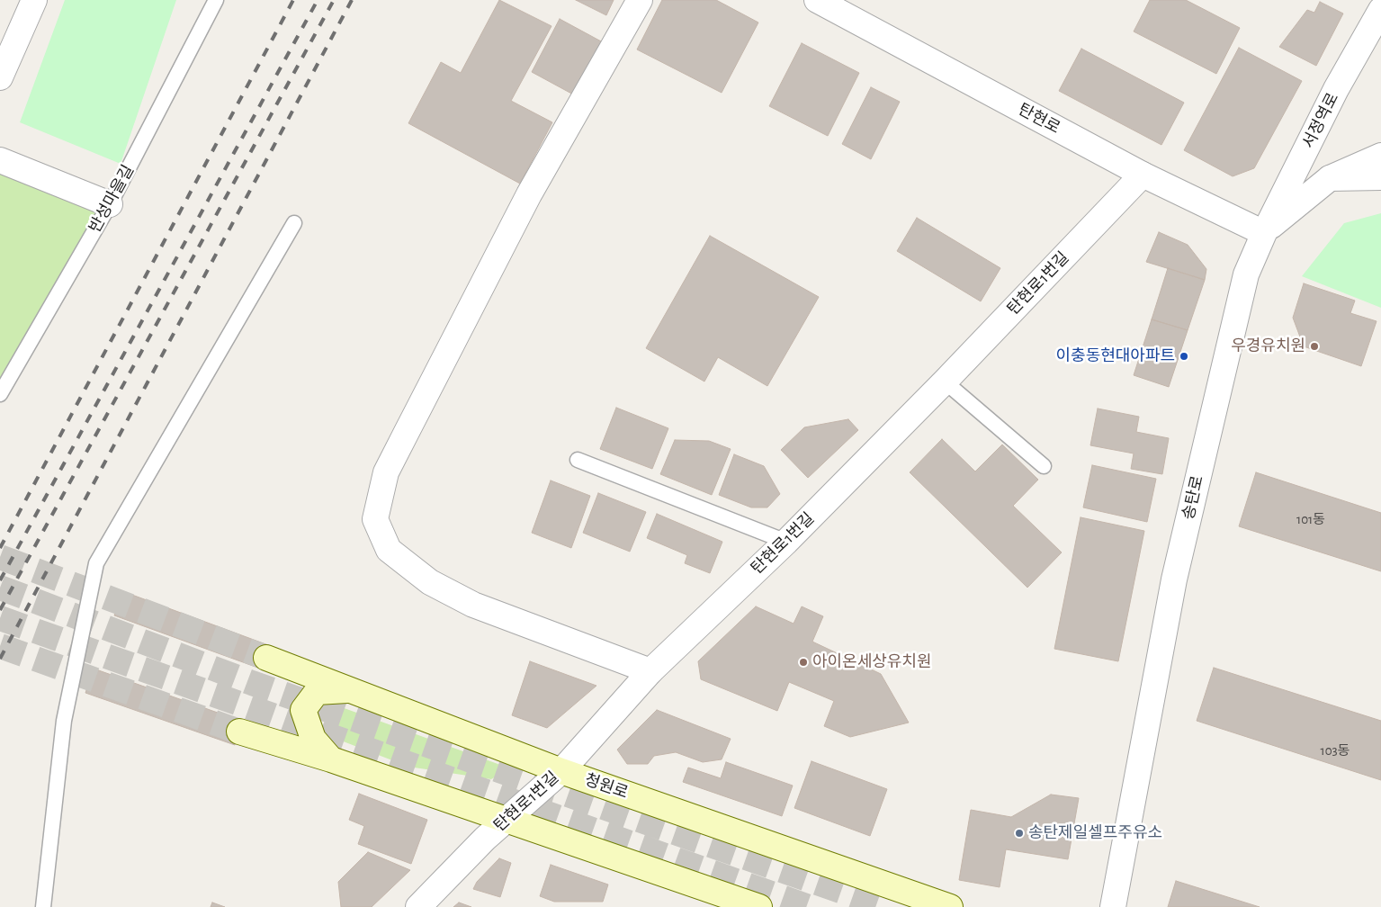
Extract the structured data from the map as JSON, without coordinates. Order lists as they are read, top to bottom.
{
  "streets": {
    "main road": ["청원로"],
    "street": [
      "탄현로",
      "서정역로",
      "탄현로1번길",
      "송탄로"
    ],
    "lane": ["반성마을길"]
  },
  "crossings": [
    ["탄현로", "서정역로"],
    ["탄현로", "탄현로1번길"],
    ["탄현로", "송탄로"],
    ["서정역로", "송탄로"],
    ["탄현로1번길", "청원로"]
  ],
  "places": [
    "우경유치원",
    "이충동현대아파트",
    "아이온세상유치원",
    "송탄제일셀프주유소"
  ],
  "house_numbers": ["101동", "103동"]
}
